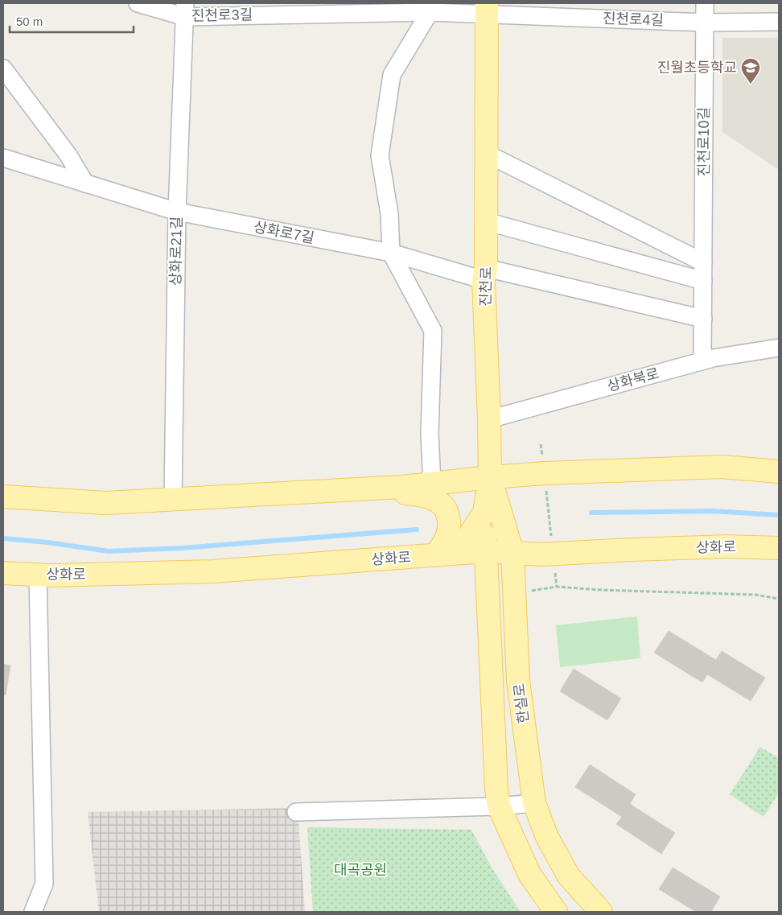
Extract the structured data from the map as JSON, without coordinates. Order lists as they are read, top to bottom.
{
  "streets": {
    "main road": ["진천로", "상화로", "한실로"],
    "street": [
      "진천로3길",
      "진천로4길",
      "진천로10길",
      "상화로7길",
      "상화로21길",
      "상화북로"
    ]
  },
  "crossings": [
    ["진천로3길", "진천로4길"],
    ["진천로3길", "상화로21길"],
    ["진천로3길", "진천로"],
    ["진천로4길", "진천로10길"],
    ["진천로4길", "진천로"],
    ["진천로10길", "상화북로"],
    ["상화로7길", "상화로21길"],
    ["상화로7길", "진천로"],
    ["진천로", "상화북로"],
    ["진천로", "한실로"],
    ["상화로", "한실로"]
  ],
  "parks": ["대곡공원"],
  "places": {
    "school or university": ["진월초등학교"]
  },
  "scale_bar": "50 m"
}
